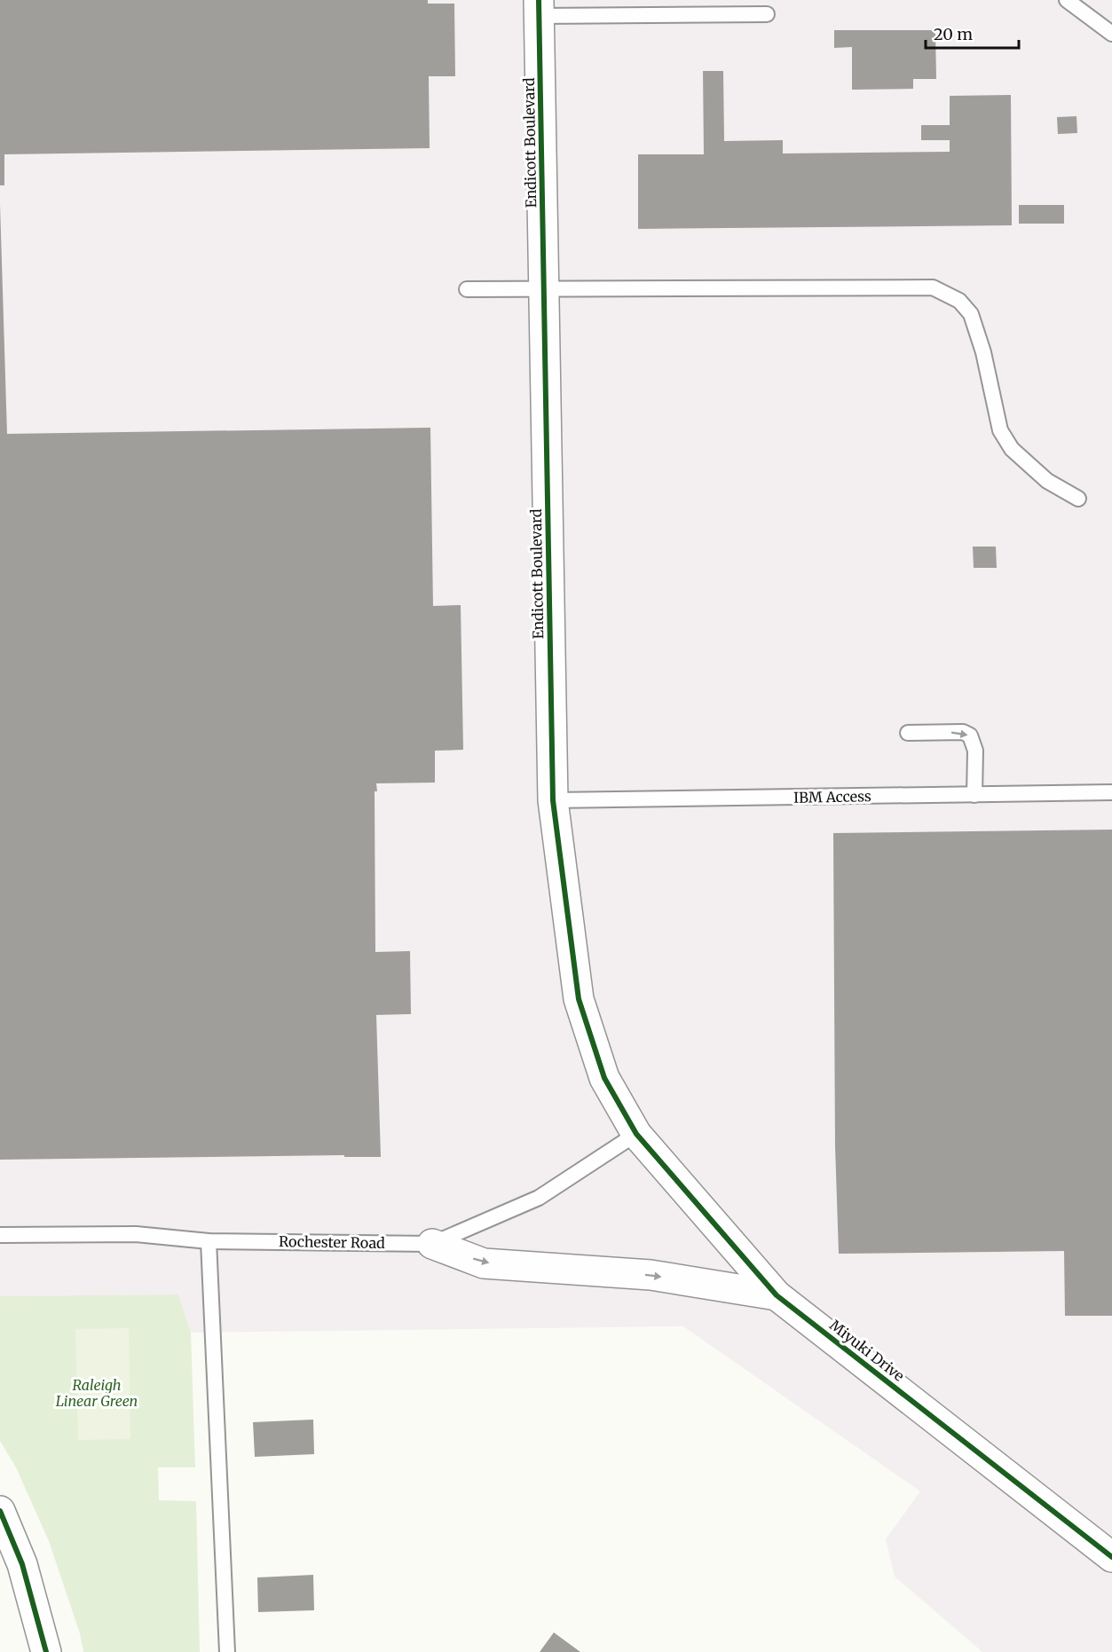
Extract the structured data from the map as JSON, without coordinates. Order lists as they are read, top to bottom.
{
  "streets": {
    "street": ["Endicott Boulevard", "Miyuki Drive"],
    "lane": ["IBM Access", "Rochester Road"]
  },
  "crossings": [
    ["Endicott Boulevard", "IBM Access"],
    ["Endicott Boulevard", "Rochester Road"],
    ["Endicott Boulevard", "Miyuki Drive"],
    ["Rochester Road", "Miyuki Drive"]
  ],
  "parks": ["Raleigh Linear Green"],
  "scale_bar": "20 m"
}
